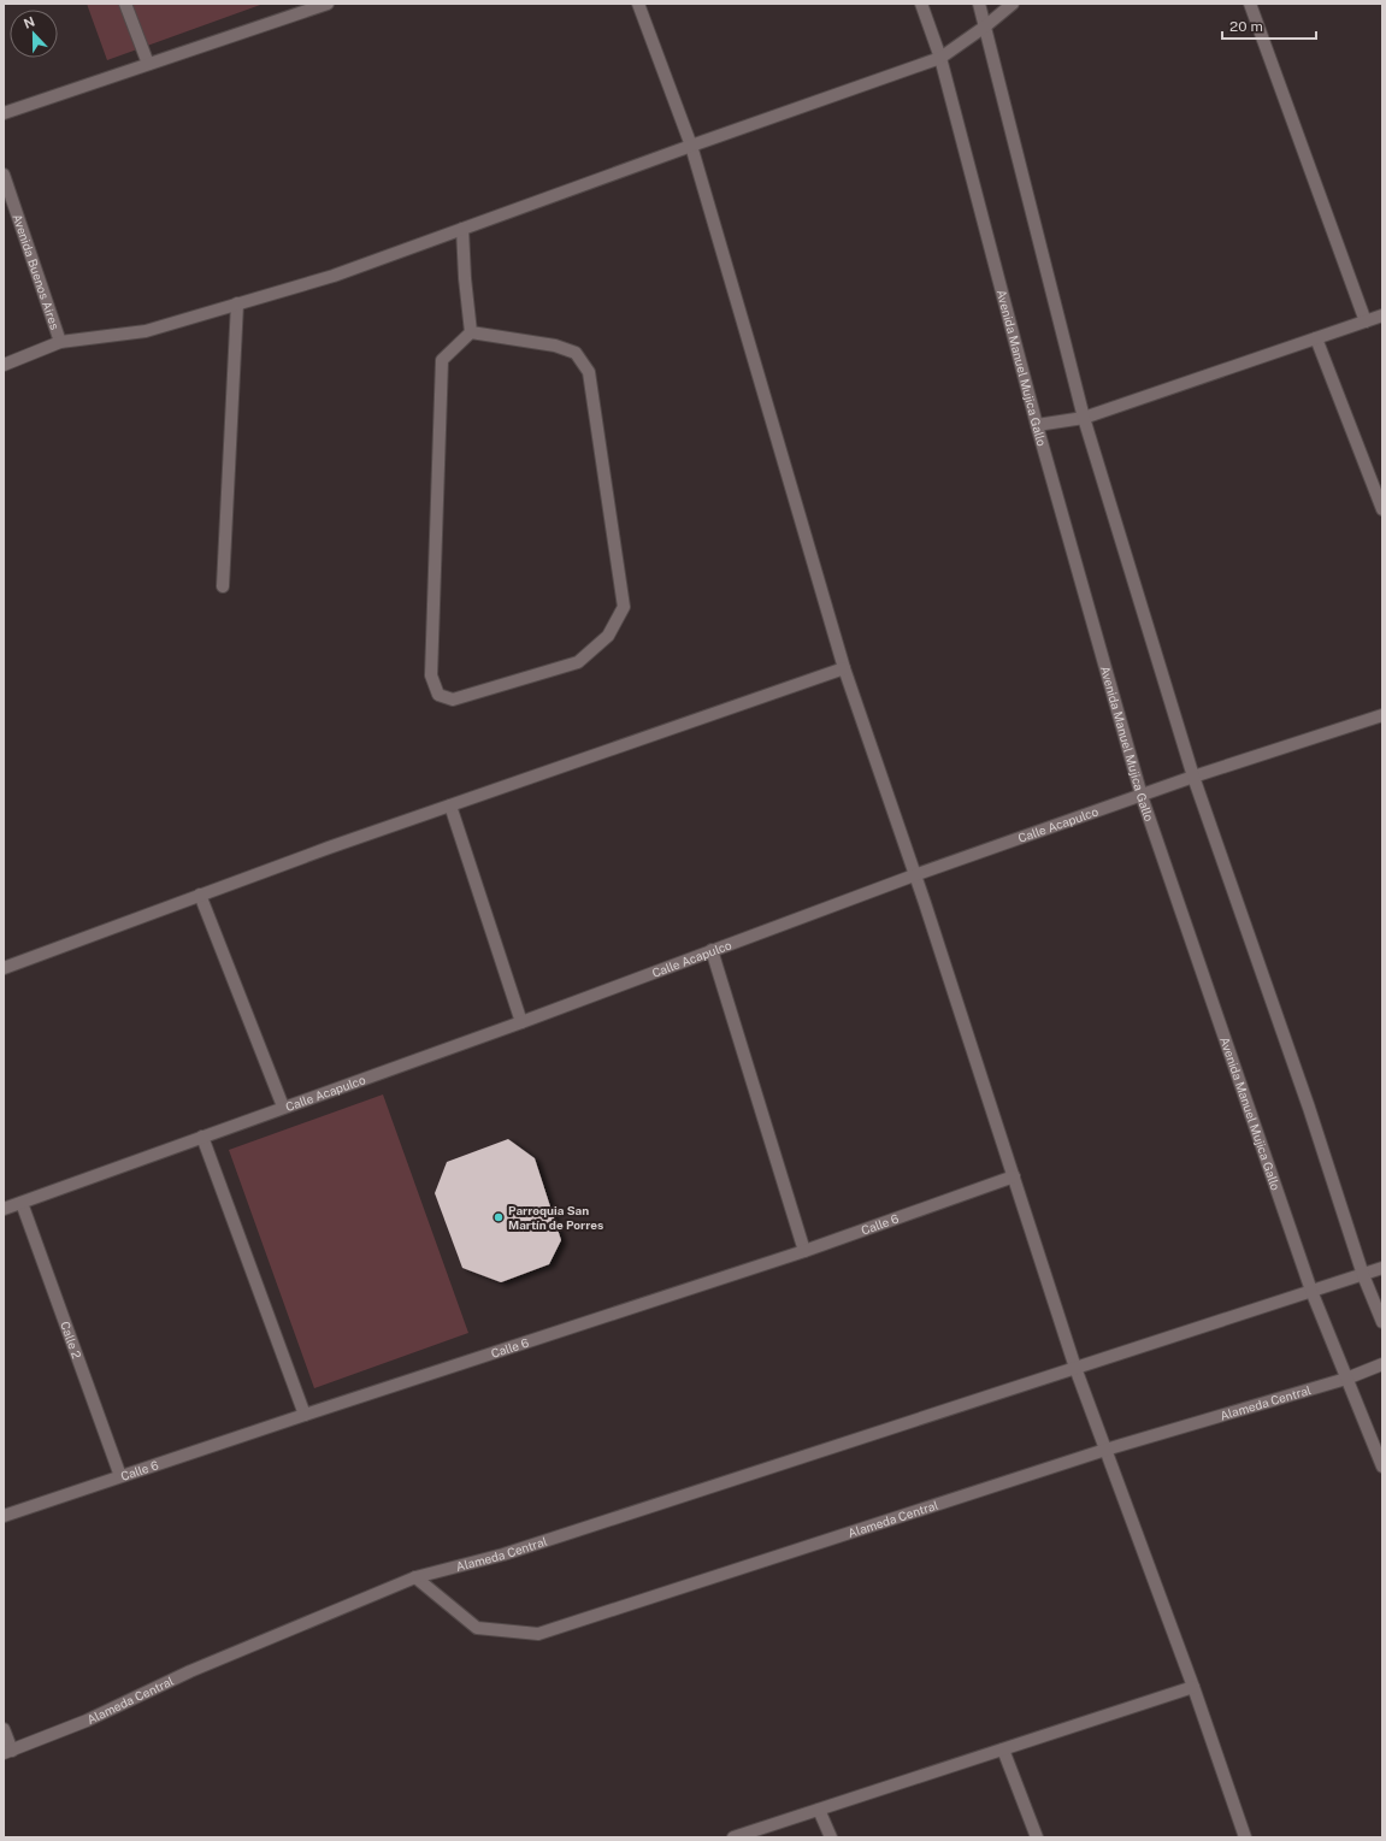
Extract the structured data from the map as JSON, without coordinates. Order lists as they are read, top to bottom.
{
  "streets": {
    "street": [
      "Avenida Buenos Aires",
      "Avenida Manuel Mujica Gallo",
      "Calle Acapulco",
      "Calle 6",
      "Calle 2",
      "Alameda Central"
    ]
  },
  "crossings": [
    ["Avenida Manuel Mujica Gallo", "Calle Acapulco"],
    ["Avenida Manuel Mujica Gallo", "Alameda Central"],
    ["Calle Acapulco", "Calle 2"],
    ["Calle 6", "Calle 2"]
  ],
  "places": ["Parroquia San Martín de Porres"],
  "scale_bar": "20 m",
  "north": "top"
}
